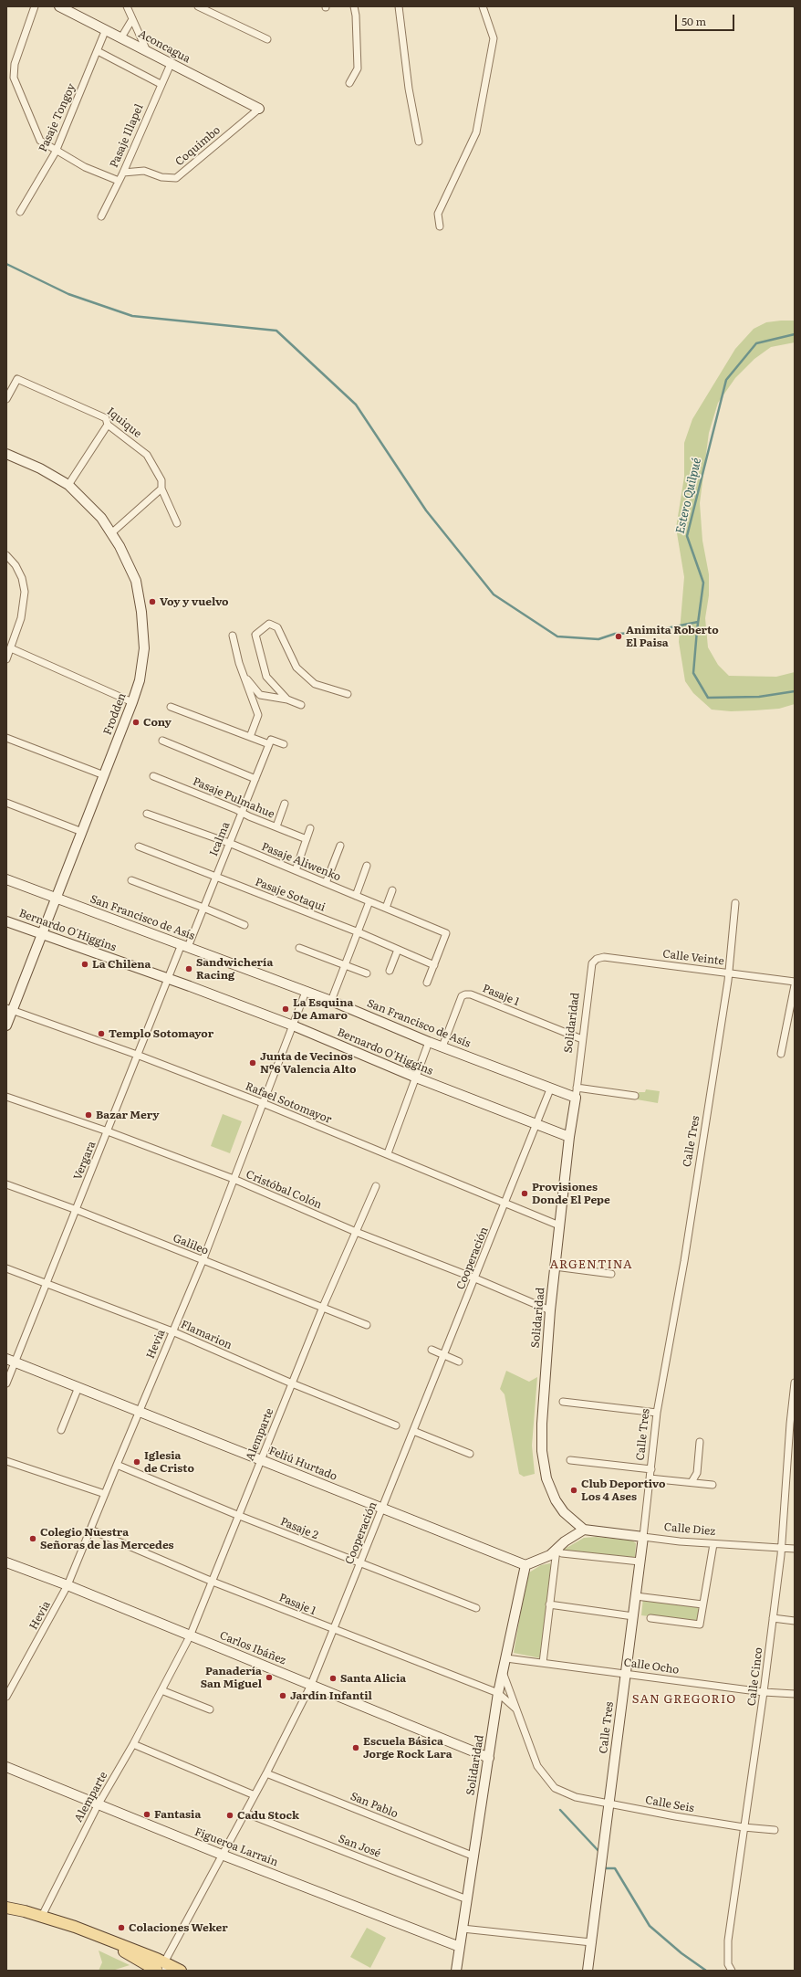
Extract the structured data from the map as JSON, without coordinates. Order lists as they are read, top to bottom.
{
  "streets": {
    "main road": [
      "Aconcagua",
      "Frodden",
      "San Francisco de Asís",
      "Bernardo O'Higgins",
      "Solidaridad",
      "Calle Tres",
      "Feliú Hurtado",
      "Calle Diez",
      "Carlos Ibáñez",
      "Figueroa Larraín"
    ],
    "street": [
      "Pasaje Tongoy",
      "Pasaje Illapel",
      "Coquimbo",
      "Iquique",
      "Pasaje Pulmahue",
      "Icalma",
      "Pasaje Aliwenko",
      "Pasaje Sotaqui",
      "Calle Veinte",
      "Pasaje 1",
      "Rafael Sotomayor",
      "Vergara",
      "Cristóbal Colón",
      "Galileo",
      "Cooperación",
      "Flamarion",
      "Hevia",
      "Alemparte",
      "Pasaje 2",
      "Calle Ocho",
      "Calle Cinco",
      "Calle Seis",
      "San Pablo",
      "San José"
    ]
  },
  "crossings": [
    ["Aconcagua", "Pasaje Tongoy"],
    ["Aconcagua", "Pasaje Illapel"],
    ["Aconcagua", "Coquimbo"],
    ["Pasaje Illapel", "Coquimbo"],
    ["Frodden", "San Francisco de Asís"],
    ["Frodden", "Bernardo O'Higgins"],
    ["Frodden", "Rafael Sotomayor"],
    ["Pasaje Pulmahue", "Icalma"],
    ["Icalma", "Pasaje Aliwenko"],
    ["Icalma", "Pasaje Sotaqui"],
    ["Icalma", "San Francisco de Asís"],
    ["Icalma", "Vergara"],
    ["Pasaje Aliwenko", "Pasaje Sotaqui"],
    ["San Francisco de Asís", "Pasaje 1"],
    ["San Francisco de Asís", "Solidaridad"],
    ["San Francisco de Asís", "Vergara"],
    ["San Francisco de Asís", "Cooperación"],
    ["San Francisco de Asís", "Hevia"],
    ["Bernardo O'Higgins", "Solidaridad"],
    ["Bernardo O'Higgins", "Vergara"],
    ["Bernardo O'Higgins", "Cooperación"],
    ["Bernardo O'Higgins", "Hevia"],
    ["Calle Veinte", "Solidaridad"],
    ["Calle Veinte", "Calle Tres"],
    ["Pasaje 1", "Solidaridad"],
    ["Pasaje 1", "Cooperación"],
    ["Pasaje 1", "Hevia"],
    ["Pasaje 1", "Alemparte"],
    ["Solidaridad", "Rafael Sotomayor"],
    ["Solidaridad", "Cristóbal Colón"],
    ["Solidaridad", "Feliú Hurtado"],
    ["Solidaridad", "Calle Diez"],
    ["Solidaridad", "Carlos Ibáñez"],
    ["Solidaridad", "Calle Ocho"],
    ["Solidaridad", "San Pablo"],
    ["Solidaridad", "San José"],
    ["Solidaridad", "Figueroa Larraín"],
    ["Rafael Sotomayor", "Vergara"],
    ["Rafael Sotomayor", "Cooperación"],
    ["Rafael Sotomayor", "Hevia"],
    ["Calle Tres", "Calle Diez"],
    ["Calle Tres", "Calle Ocho"],
    ["Calle Tres", "Calle Seis"],
    ["Vergara", "Cristóbal Colón"],
    ["Vergara", "Galileo"],
    ["Vergara", "Flamarion"],
    ["Vergara", "Feliú Hurtado"],
    ["Cristóbal Colón", "Cooperación"],
    ["Cristóbal Colón", "Hevia"],
    ["Cristóbal Colón", "Alemparte"],
    ["Galileo", "Hevia"],
    ["Galileo", "Alemparte"],
    ["Cooperación", "Feliú Hurtado"],
    ["Cooperación", "Pasaje 2"],
    ["Cooperación", "Carlos Ibáñez"],
    ["Cooperación", "San Pablo"],
    ["Cooperación", "San José"],
    ["Cooperación", "Figueroa Larraín"],
    ["Flamarion", "Hevia"],
    ["Flamarion", "Alemparte"],
    ["Hevia", "Feliú Hurtado"],
    ["Hevia", "Pasaje 2"],
    ["Hevia", "Carlos Ibáñez"],
    ["Alemparte", "Feliú Hurtado"],
    ["Alemparte", "Pasaje 2"],
    ["Alemparte", "Carlos Ibáñez"],
    ["Alemparte", "Figueroa Larraín"],
    ["Calle Diez", "Calle Cinco"],
    ["Calle Ocho", "Calle Cinco"],
    ["Calle Cinco", "Calle Seis"]
  ],
  "districts": ["ARGENTINA", "SAN GREGORIO"],
  "water": ["Estero Quilpué"],
  "places": [
    "Voy y vuelvo",
    "Animita Roberto El Paisa",
    "Cony",
    "La Chilena",
    "Sandwichería Racing",
    "La Esquina De Amaro",
    "Templo Sotomayor",
    "Junta de Vecinos Nº6 Valencia Alto",
    "Bazar Mery",
    "Provisiones Donde El Pepe",
    "Iglesia de Cristo",
    "Club Deportivo Los 4 Ases",
    "Colegio Nuestra Señoras de las Mercedes",
    "Panadería San Miguel",
    "Santa Alicia",
    "Jardín Infantil",
    "Escuela Básica Jorge Rock Lara",
    "Fantasia",
    "Cadu Stock",
    "Colaciones Weker"
  ],
  "scale_bar": "50 m"
}
